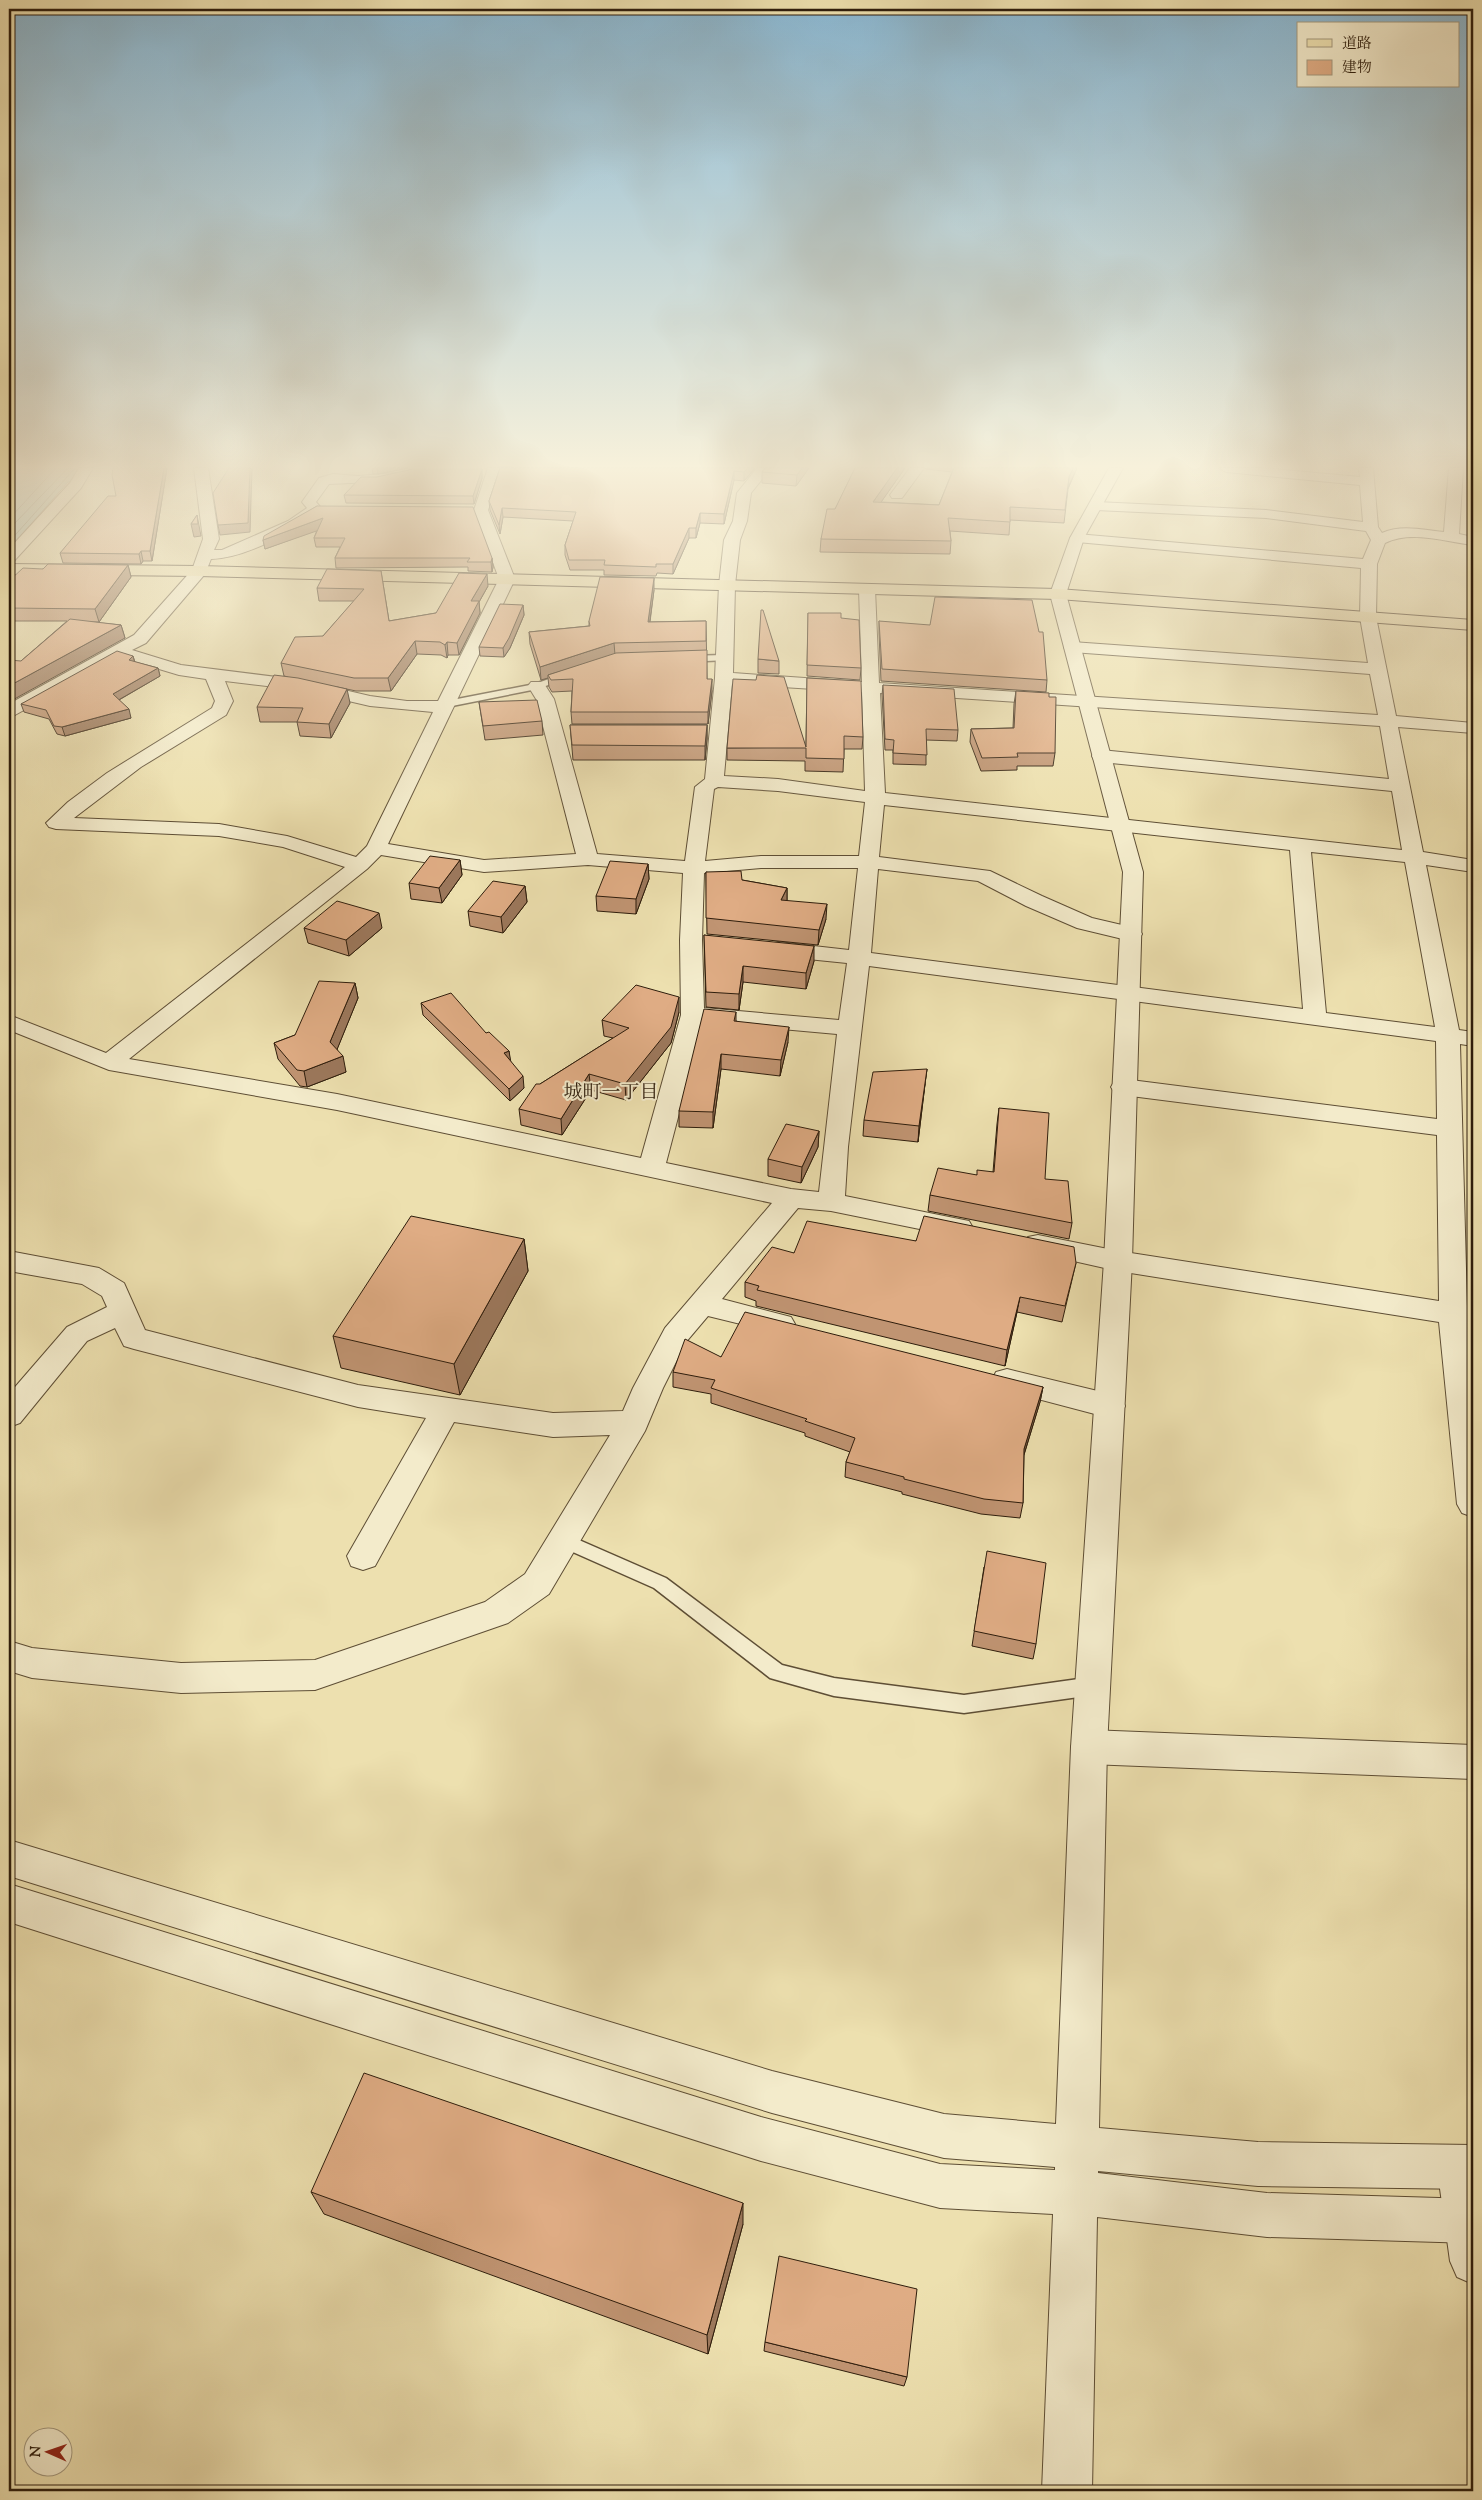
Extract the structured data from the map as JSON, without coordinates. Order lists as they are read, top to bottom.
{
  "districts": ["城町一丁目"],
  "legend": ["道路", "建物"],
  "north": "left"
}
